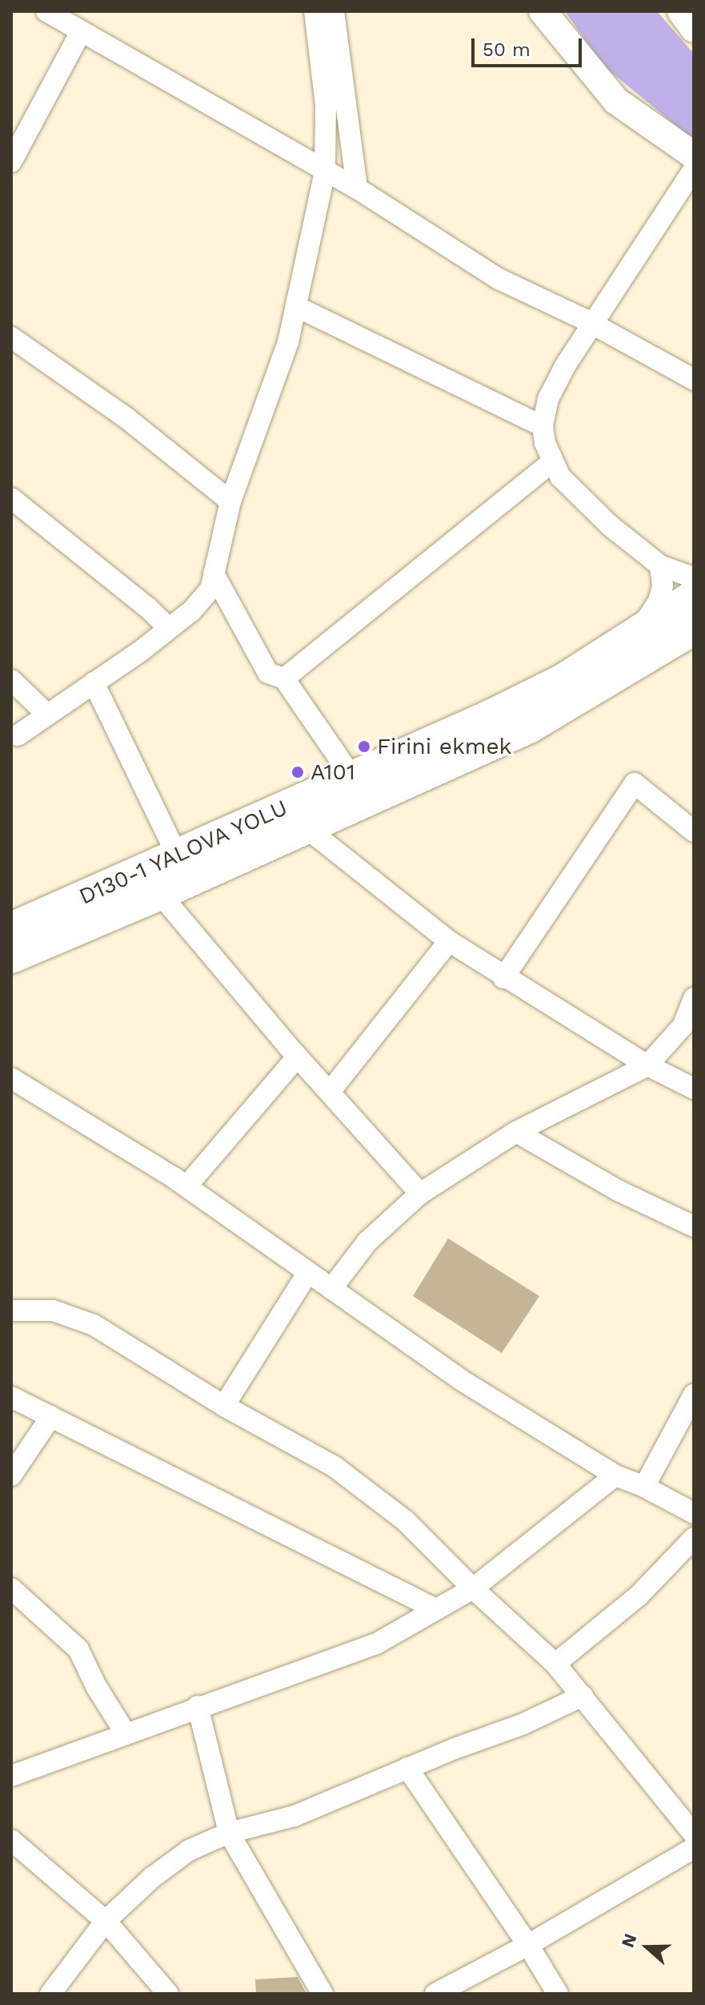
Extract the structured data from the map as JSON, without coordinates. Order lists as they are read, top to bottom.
{
  "streets": {
    "highway": ["D130-1 YALOVA YOLU"]
  },
  "places": ["Firini ekmek", "A101"],
  "scale_bar": "50 m",
  "north": "left"
}
